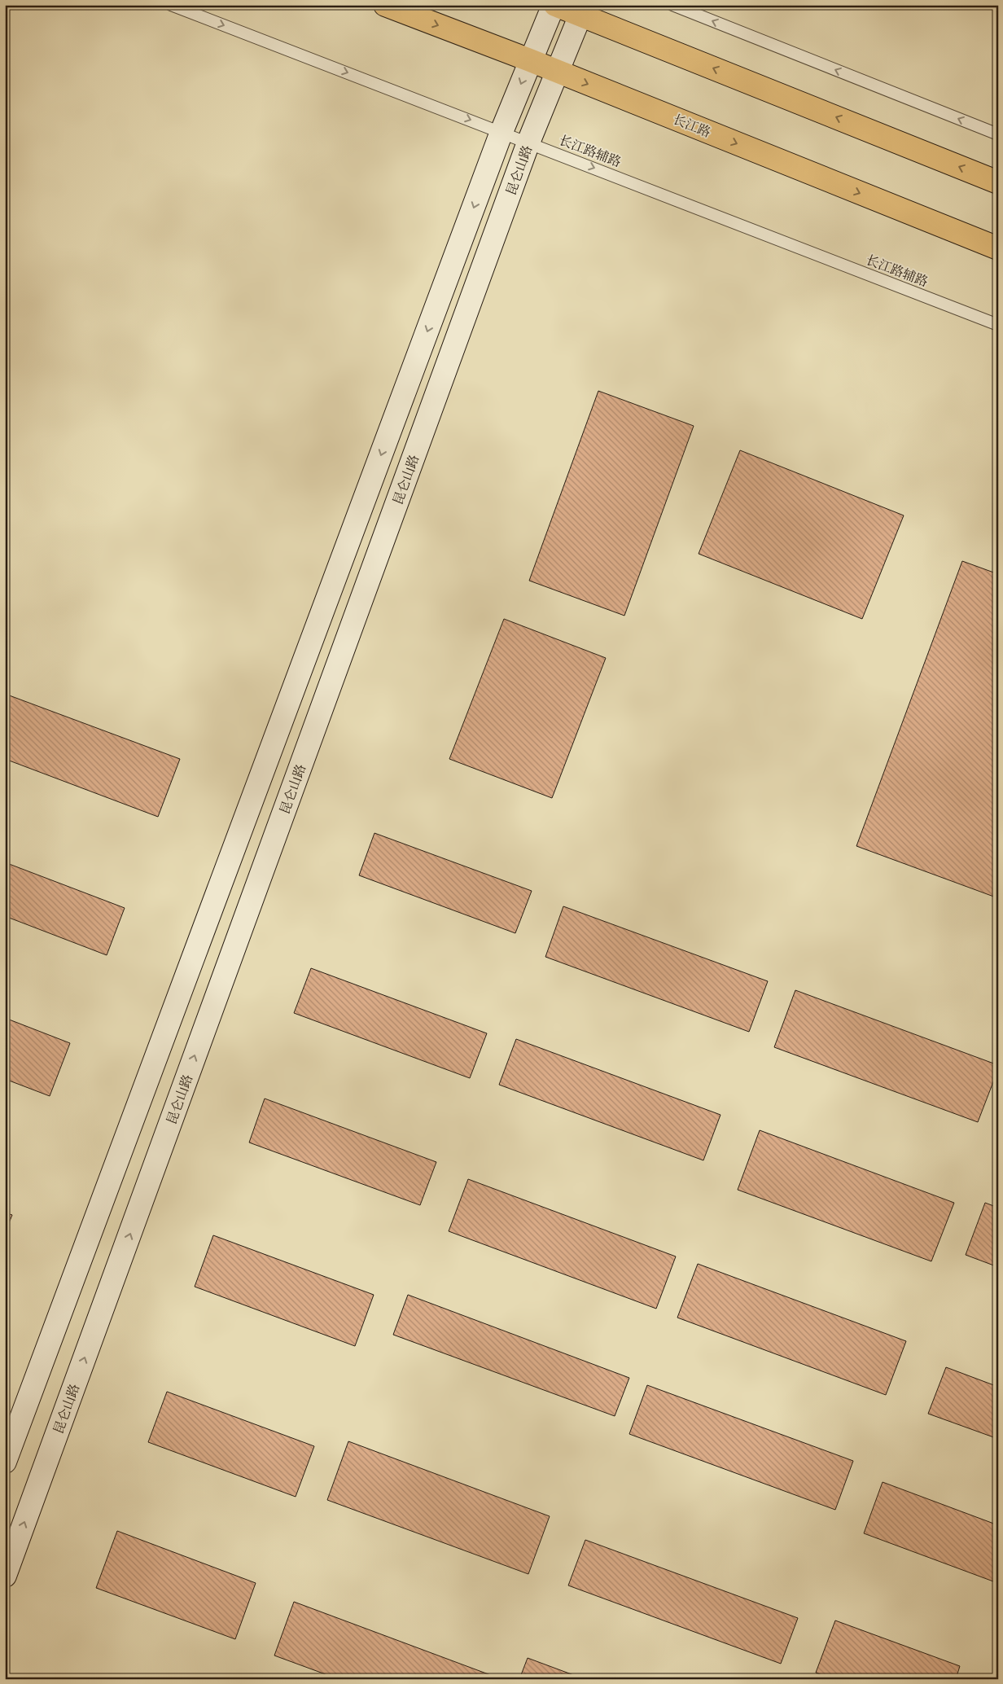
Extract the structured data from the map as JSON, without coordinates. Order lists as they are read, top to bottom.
{
  "streets": {
    "main road": ["长江路"],
    "street": ["昆仑山路"],
    "lane": ["长江路辅路"]
  },
  "crossings": [
    ["长江路", "昆仑山路"],
    ["长江路辅路", "昆仑山路"]
  ],
  "one_way": ["长江路辅路"]
}
